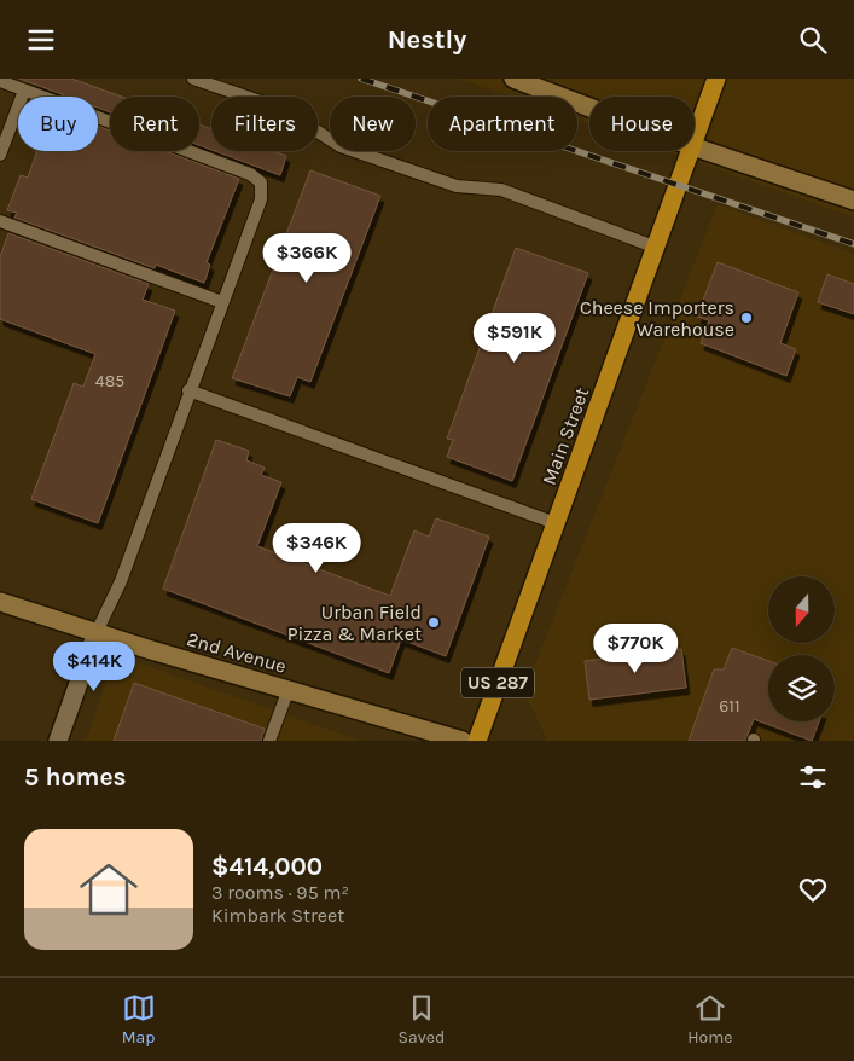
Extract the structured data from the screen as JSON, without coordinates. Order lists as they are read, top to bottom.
{
  "streets": {
    "highway": ["Main Street", "US 287"],
    "street": ["2nd Avenue"]
  },
  "places": ["Cheese Importers Warehouse", "Urban Field Pizza & Market"],
  "house_numbers": ["485", "611"],
  "north": "bottom",
  "page": {
    "header": "Nestly",
    "chip": [
      "Buy",
      "Rent",
      "Filters",
      "New",
      "Apartment",
      "House"
    ],
    "price": [
      "$366K",
      "$591K",
      "$346K",
      "$770K",
      "$414K"
    ],
    "heading": "5 homes",
    "list": [
      {
        "name": "$414,000",
        "note": "3 rooms · 95 m² · Kimbark Street"
      }
    ],
    "tabs": ["Map", "Saved", "Home"]
  }
}
